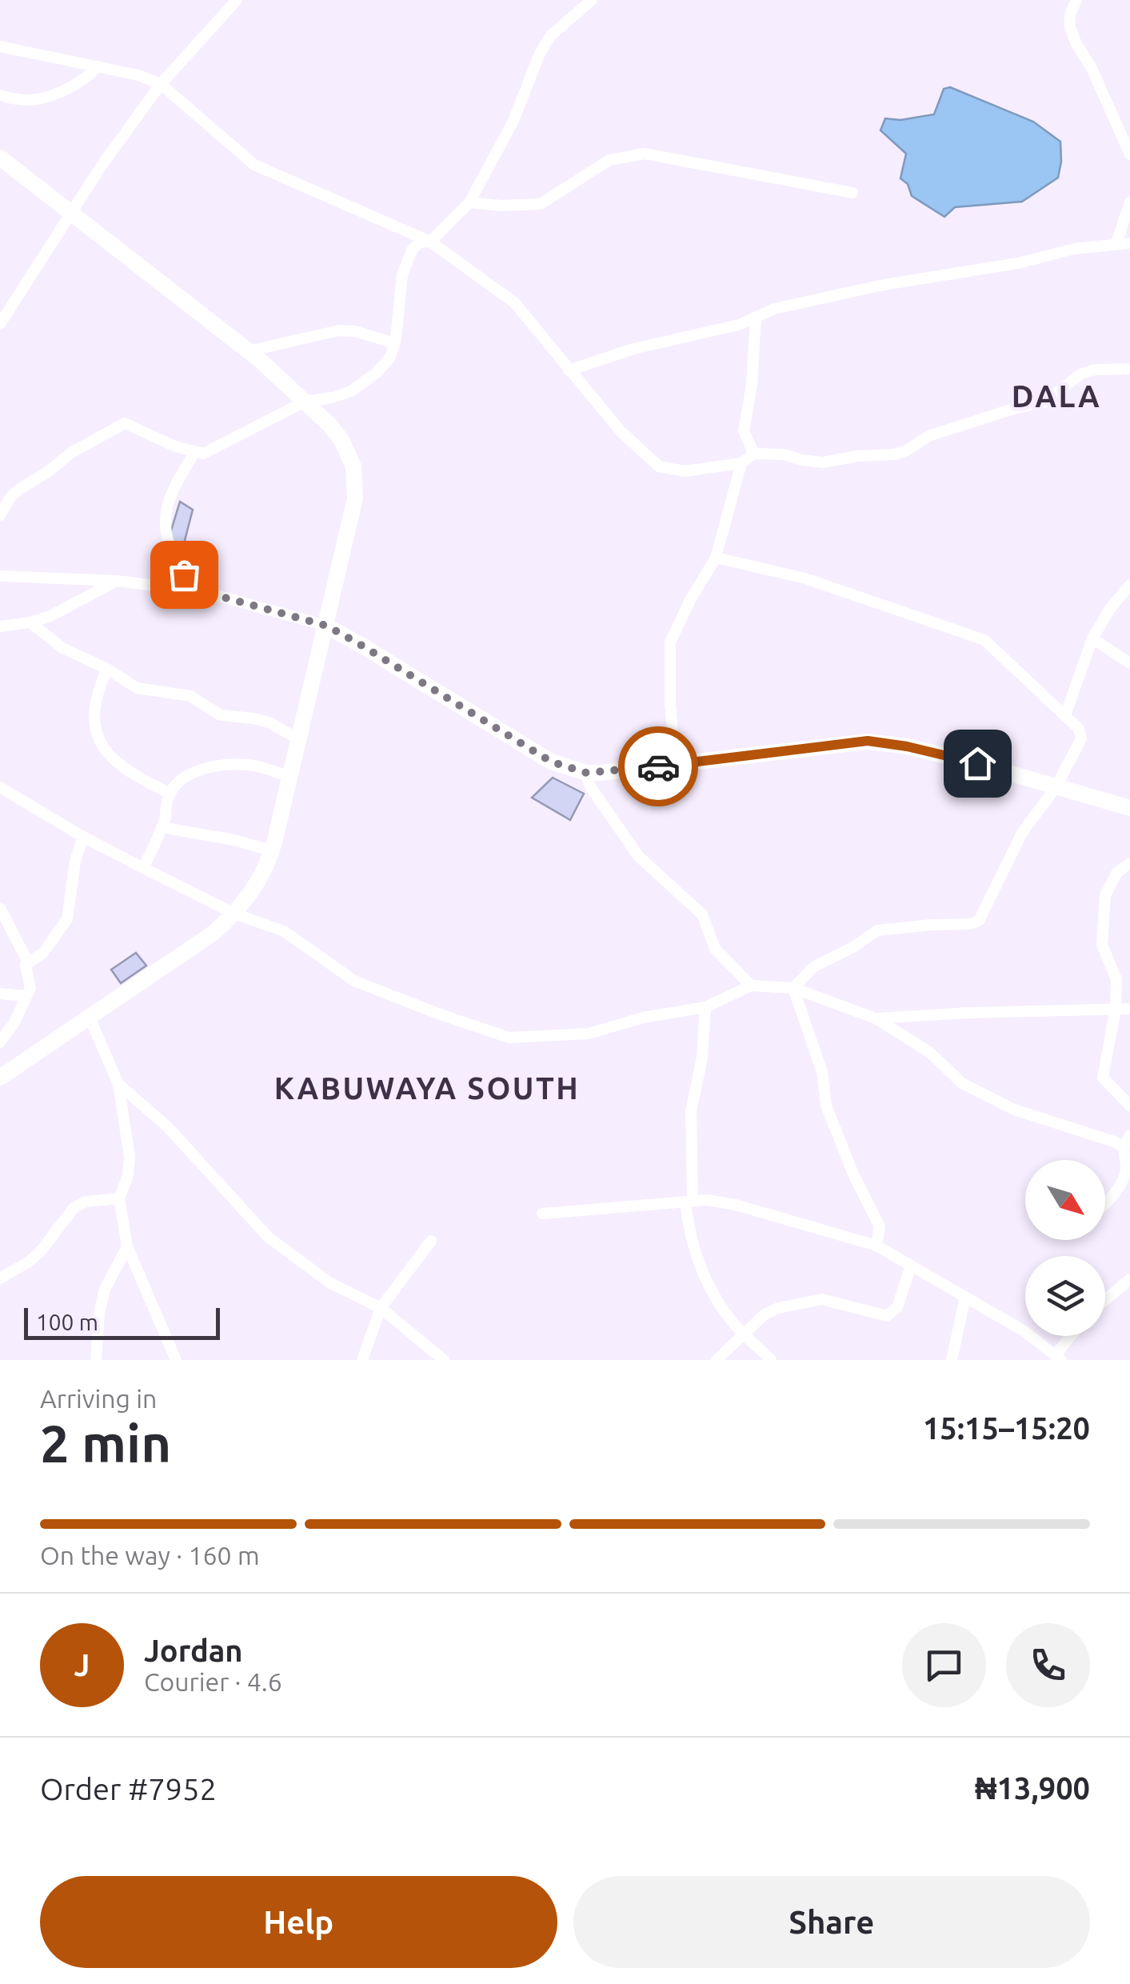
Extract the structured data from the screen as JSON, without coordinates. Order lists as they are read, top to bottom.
{
  "districts": ["DALA", "KABUWAYA SOUTH"],
  "scale_bar": "100 m",
  "north": "bottom right",
  "page": {
    "scale": "100 m",
    "heading": ["2 min", "Arriving in", "15:15–15:20"],
    "panel": [
      "Jordan",
      "Courier · 4.6",
      "Order #7952",
      "₦13,900"
    ],
    "bar": "On the way · 160 m",
    "round": "J",
    "buttons": ["Help", "Share"]
  }
}
